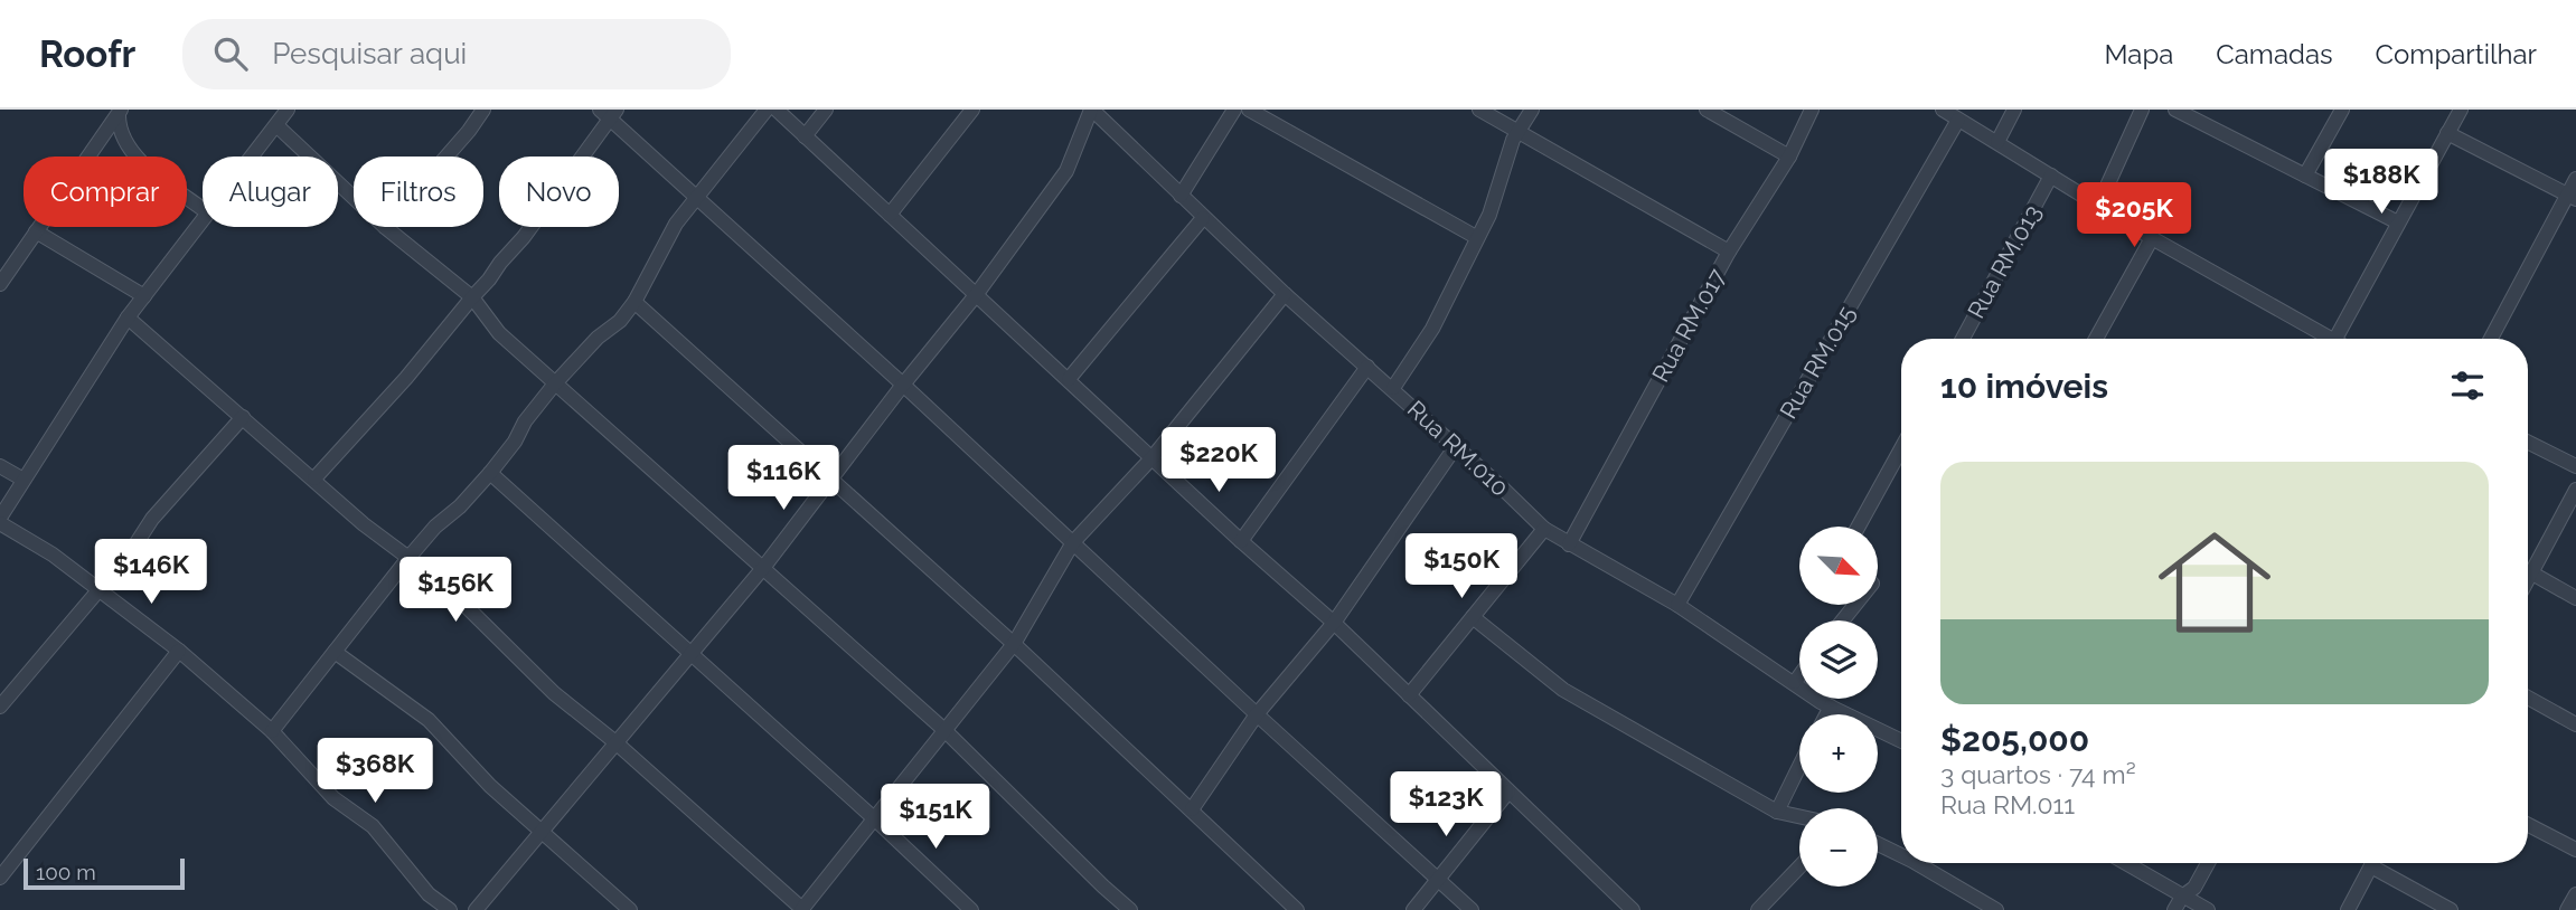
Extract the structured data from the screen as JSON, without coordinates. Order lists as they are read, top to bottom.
{
  "streets": {
    "street": [
      "Rua RM.013",
      "Rua RM.017",
      "Rua RM.015",
      "Rua RM.010"
    ]
  },
  "crossings": [
    ["Rua RM.017", "Rua RM.010"],
    ["Rua RM.015", "Rua RM.010"]
  ],
  "scale_bar": "100 m",
  "north": "bottom right",
  "page": {
    "header": "Roofr",
    "search": "Pesquisar aqui",
    "nav": ["Mapa", "Camadas", "Compartilhar"],
    "price": [
      "$188K",
      "$205K",
      "$220K",
      "$116K",
      "$150K",
      "$146K",
      "$156K",
      "$368K",
      "$123K",
      "$151K"
    ],
    "chip": [
      "Comprar",
      "Alugar",
      "Filtros",
      "Novo"
    ],
    "heading": "10 imóveis",
    "list": [
      {
        "name": "$205,000",
        "note": "3 quartos · 74 m² · Rua RM.011"
      }
    ],
    "map_buttons": ["+", "−"],
    "scale": "100 m"
  }
}
